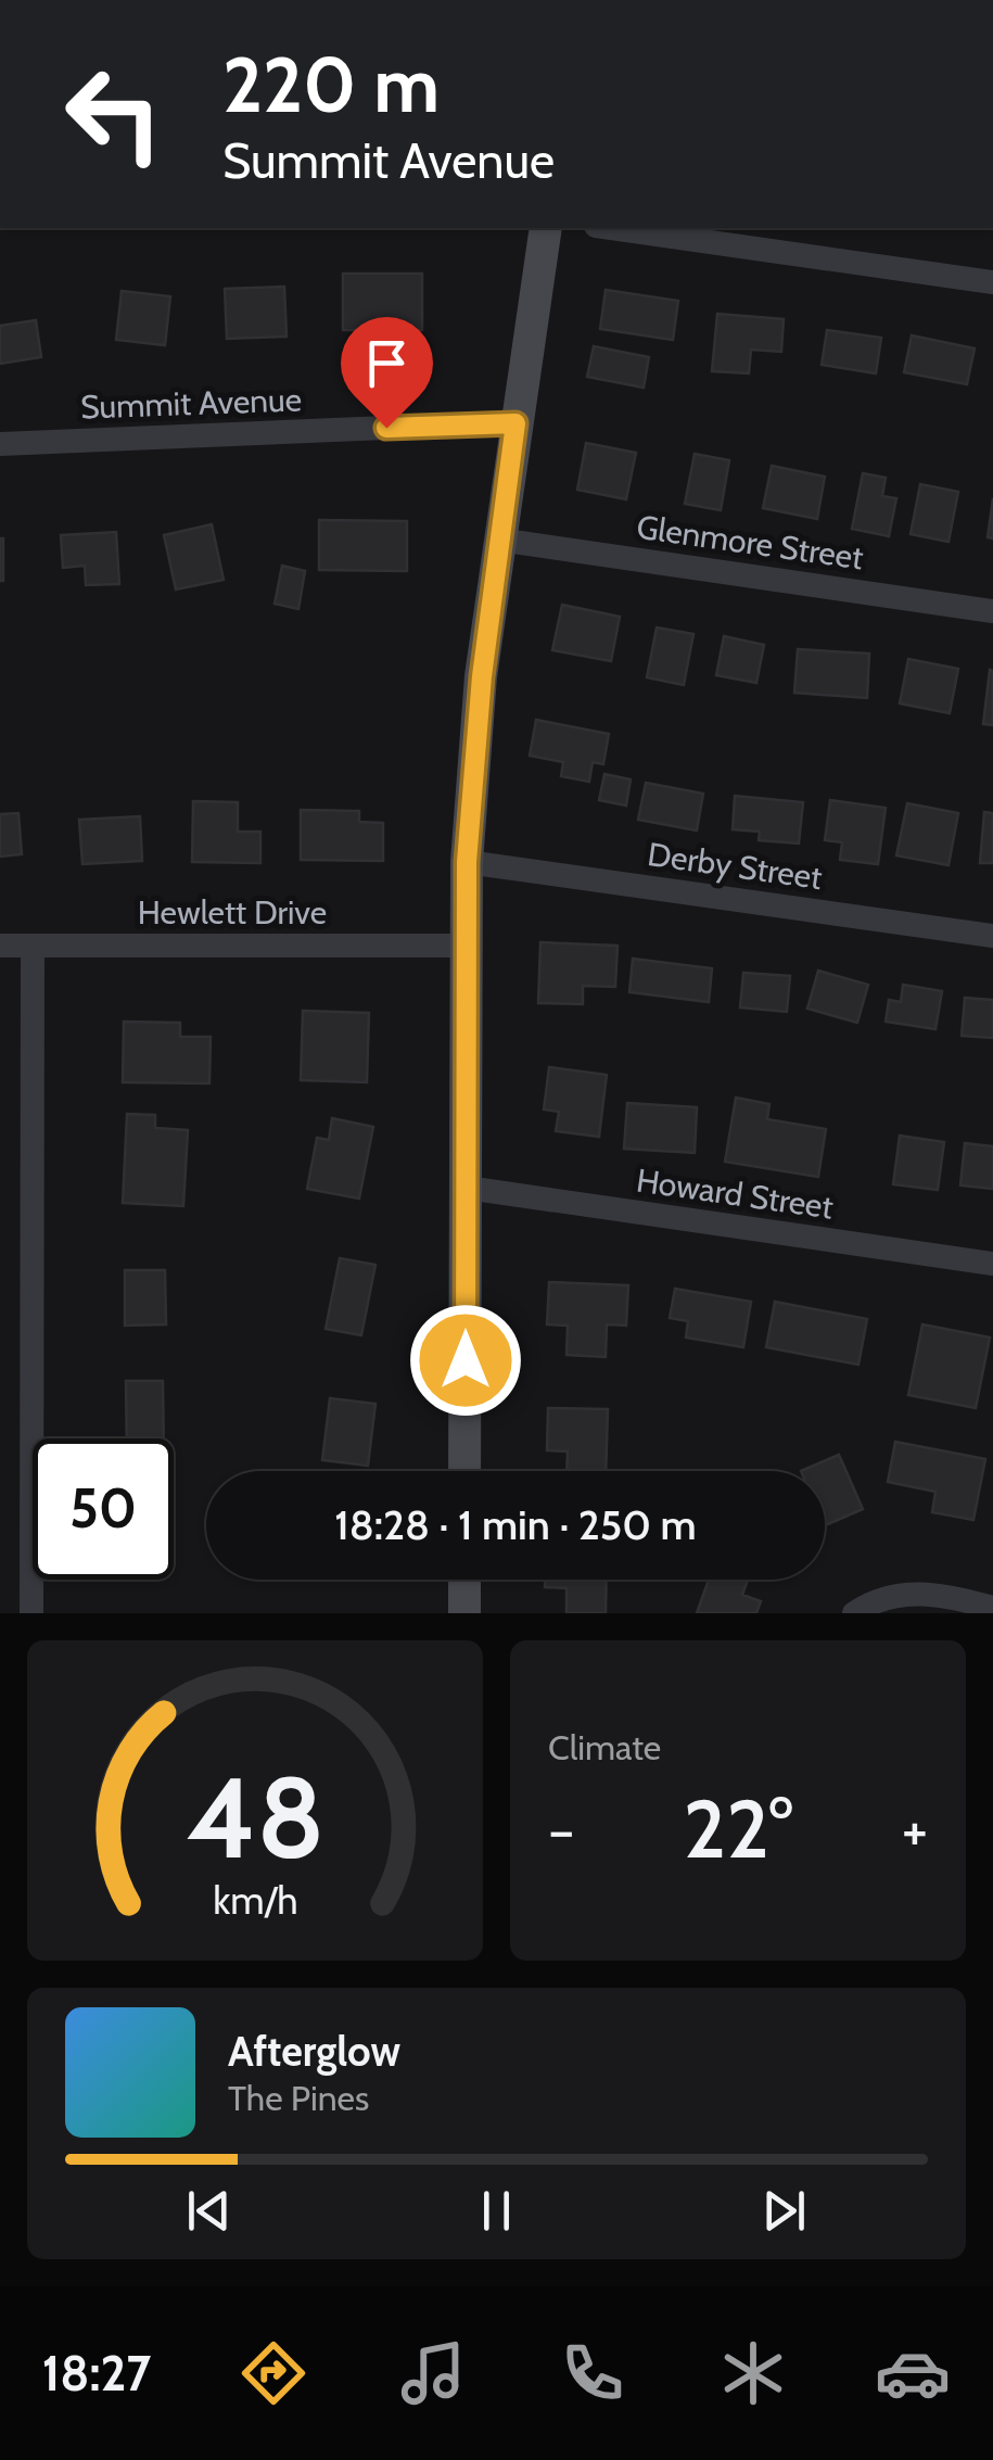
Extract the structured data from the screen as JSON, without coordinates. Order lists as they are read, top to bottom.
{
  "streets": {
    "street": [
      "Summit Avenue",
      "Glenmore Street",
      "Derby Street",
      "Hewlett Drive",
      "Howard Street"
    ]
  },
  "page": {
    "turn": ["220 m", "Summit Avenue"],
    "limit": "50",
    "trip": "18:28 · 1 min · 250 m",
    "tile": "Climate",
    "heat": ["−", "22°", "+"],
    "song": ["Afterglow", "The Pines"],
    "tabs": "18:27",
    "gauge": ["48", "km/h"]
  }
}
